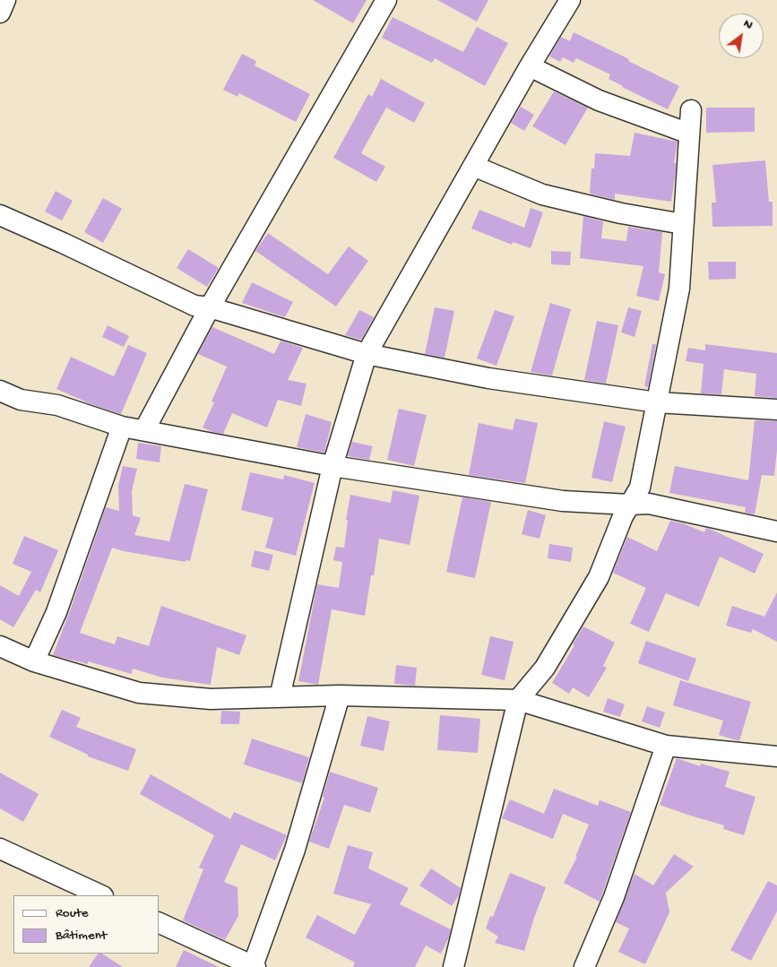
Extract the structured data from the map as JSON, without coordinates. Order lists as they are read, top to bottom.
{
  "legend": ["Route", "Bâtiment"],
  "north": "top right"
}
